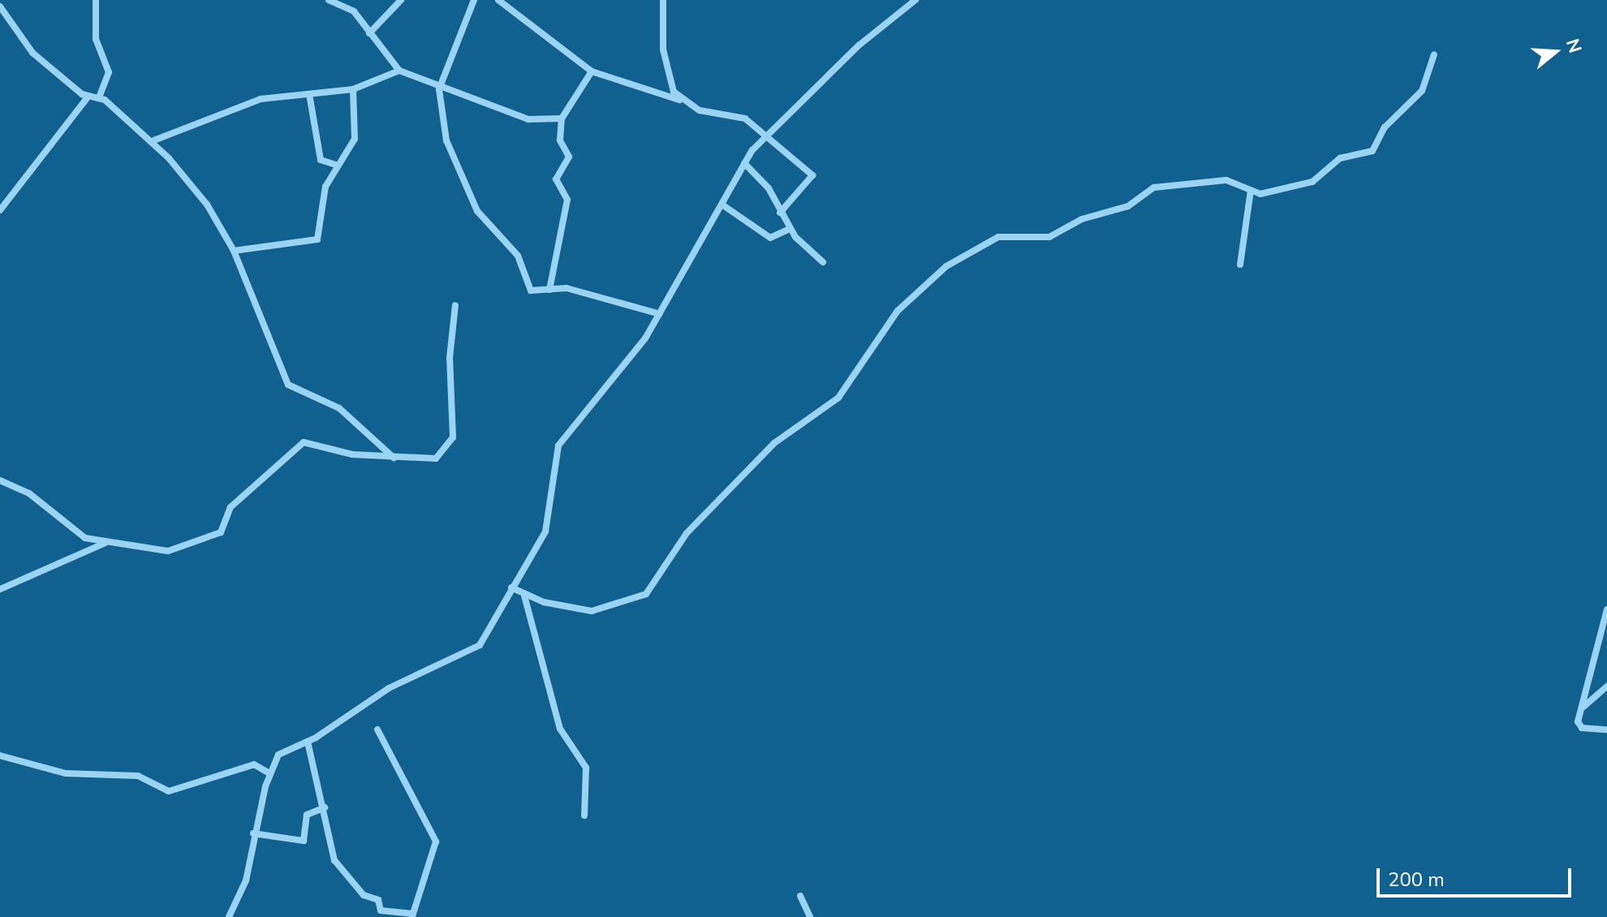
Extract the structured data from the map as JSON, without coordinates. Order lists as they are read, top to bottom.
{
  "scale_bar": "200 m",
  "north": "right"
}
